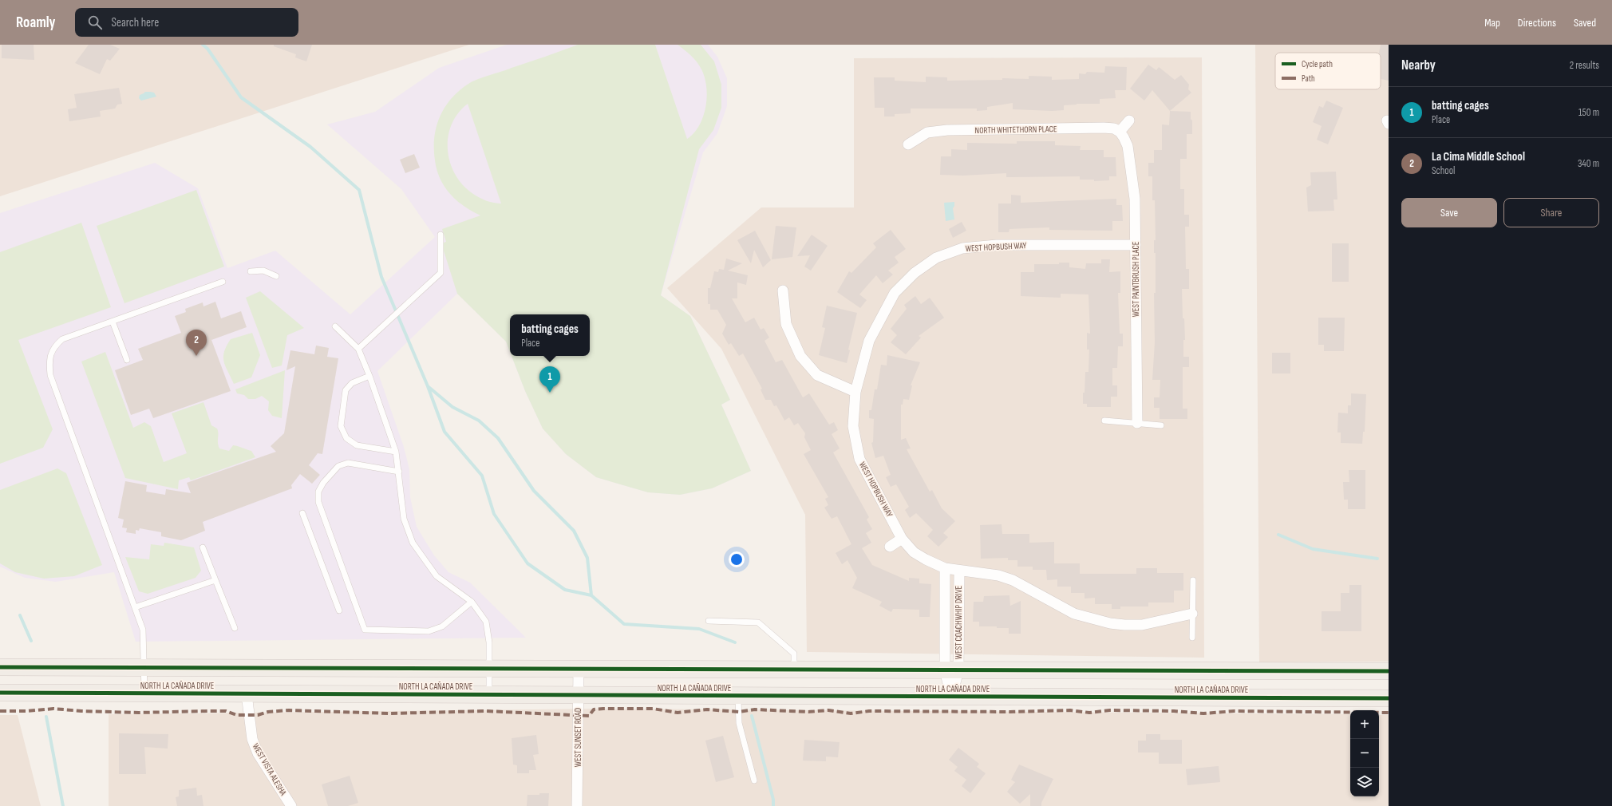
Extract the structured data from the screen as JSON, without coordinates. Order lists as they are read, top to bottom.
{
  "streets": {
    "main road": ["NORTH LA CAÑADA DRIVE"],
    "street": [
      "NORTH WHITETHORN PLACE",
      "WEST HOPBUSH WAY",
      "WEST PAINTBRUSH PLACE",
      "WEST COACHWHIP DRIVE",
      "WEST SUNSET ROAD",
      "WEST VISTA ALESHA"
    ]
  },
  "crossings": [
    ["NORTH WHITETHORN PLACE", "WEST PAINTBRUSH PLACE"],
    ["WEST HOPBUSH WAY", "WEST PAINTBRUSH PLACE"],
    ["WEST HOPBUSH WAY", "WEST COACHWHIP DRIVE"],
    ["WEST COACHWHIP DRIVE", "NORTH LA CAÑADA DRIVE"],
    ["NORTH LA CAÑADA DRIVE", "WEST SUNSET ROAD"],
    ["NORTH LA CAÑADA DRIVE", "WEST VISTA ALESHA"]
  ],
  "legend": ["Cycle path", "Path"],
  "page": {
    "header": "Roamly",
    "search": "Search here",
    "nav": ["Map", "Directions", "Saved"],
    "heading": ["Nearby", "2 results"],
    "list": [
      {
        "mark": "1",
        "name": "batting cages",
        "note": "Place",
        "value": "150 m"
      },
      {
        "mark": "2",
        "name": "La Cima Middle School",
        "note": "School",
        "value": "340 m"
      }
    ],
    "buttons": ["Save", "Share"],
    "popup": ["batting cages", "Place"],
    "pins": ["2", "1"],
    "map_buttons": ["+", "−"]
  }
}
